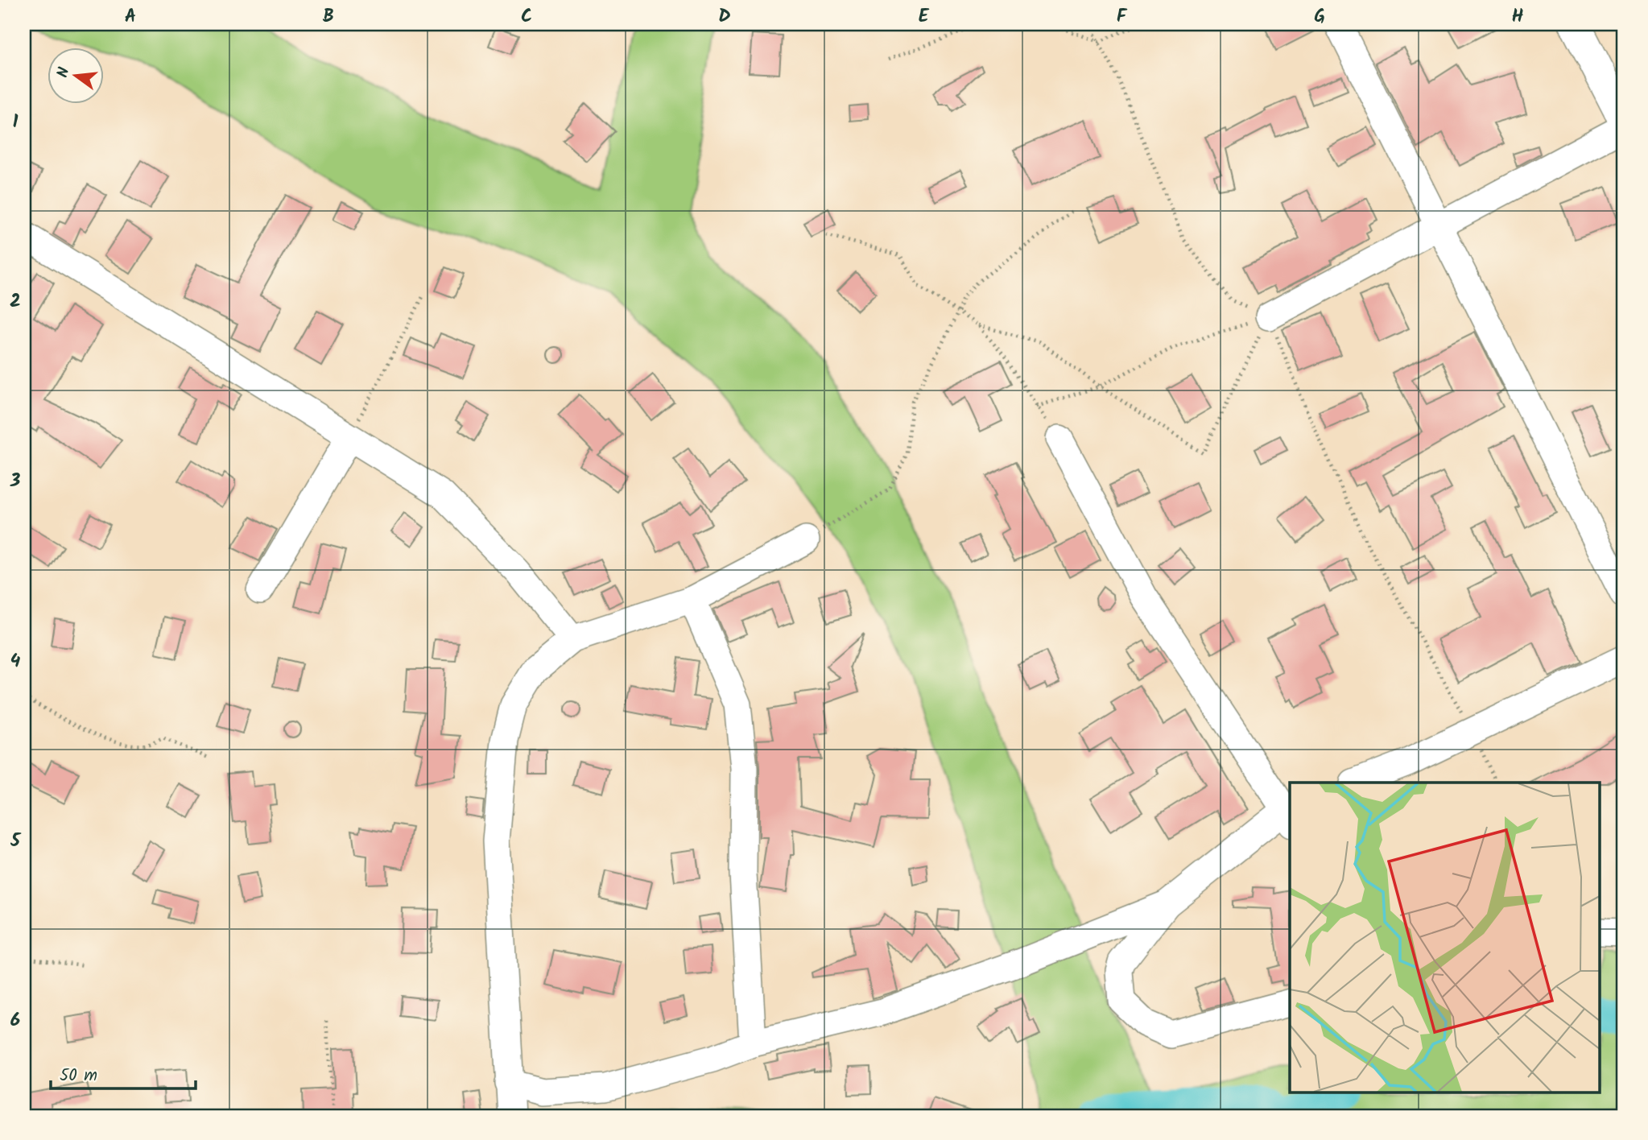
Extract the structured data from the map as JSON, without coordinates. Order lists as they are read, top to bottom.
{
  "scale_bar": "50 m",
  "north": "left",
  "grid": {
    "columns": [
      "A",
      "B",
      "C",
      "D",
      "E",
      "F",
      "G",
      "H"
    ],
    "rows": [
      "1",
      "2",
      "3",
      "4",
      "5",
      "6"
    ]
  }
}
